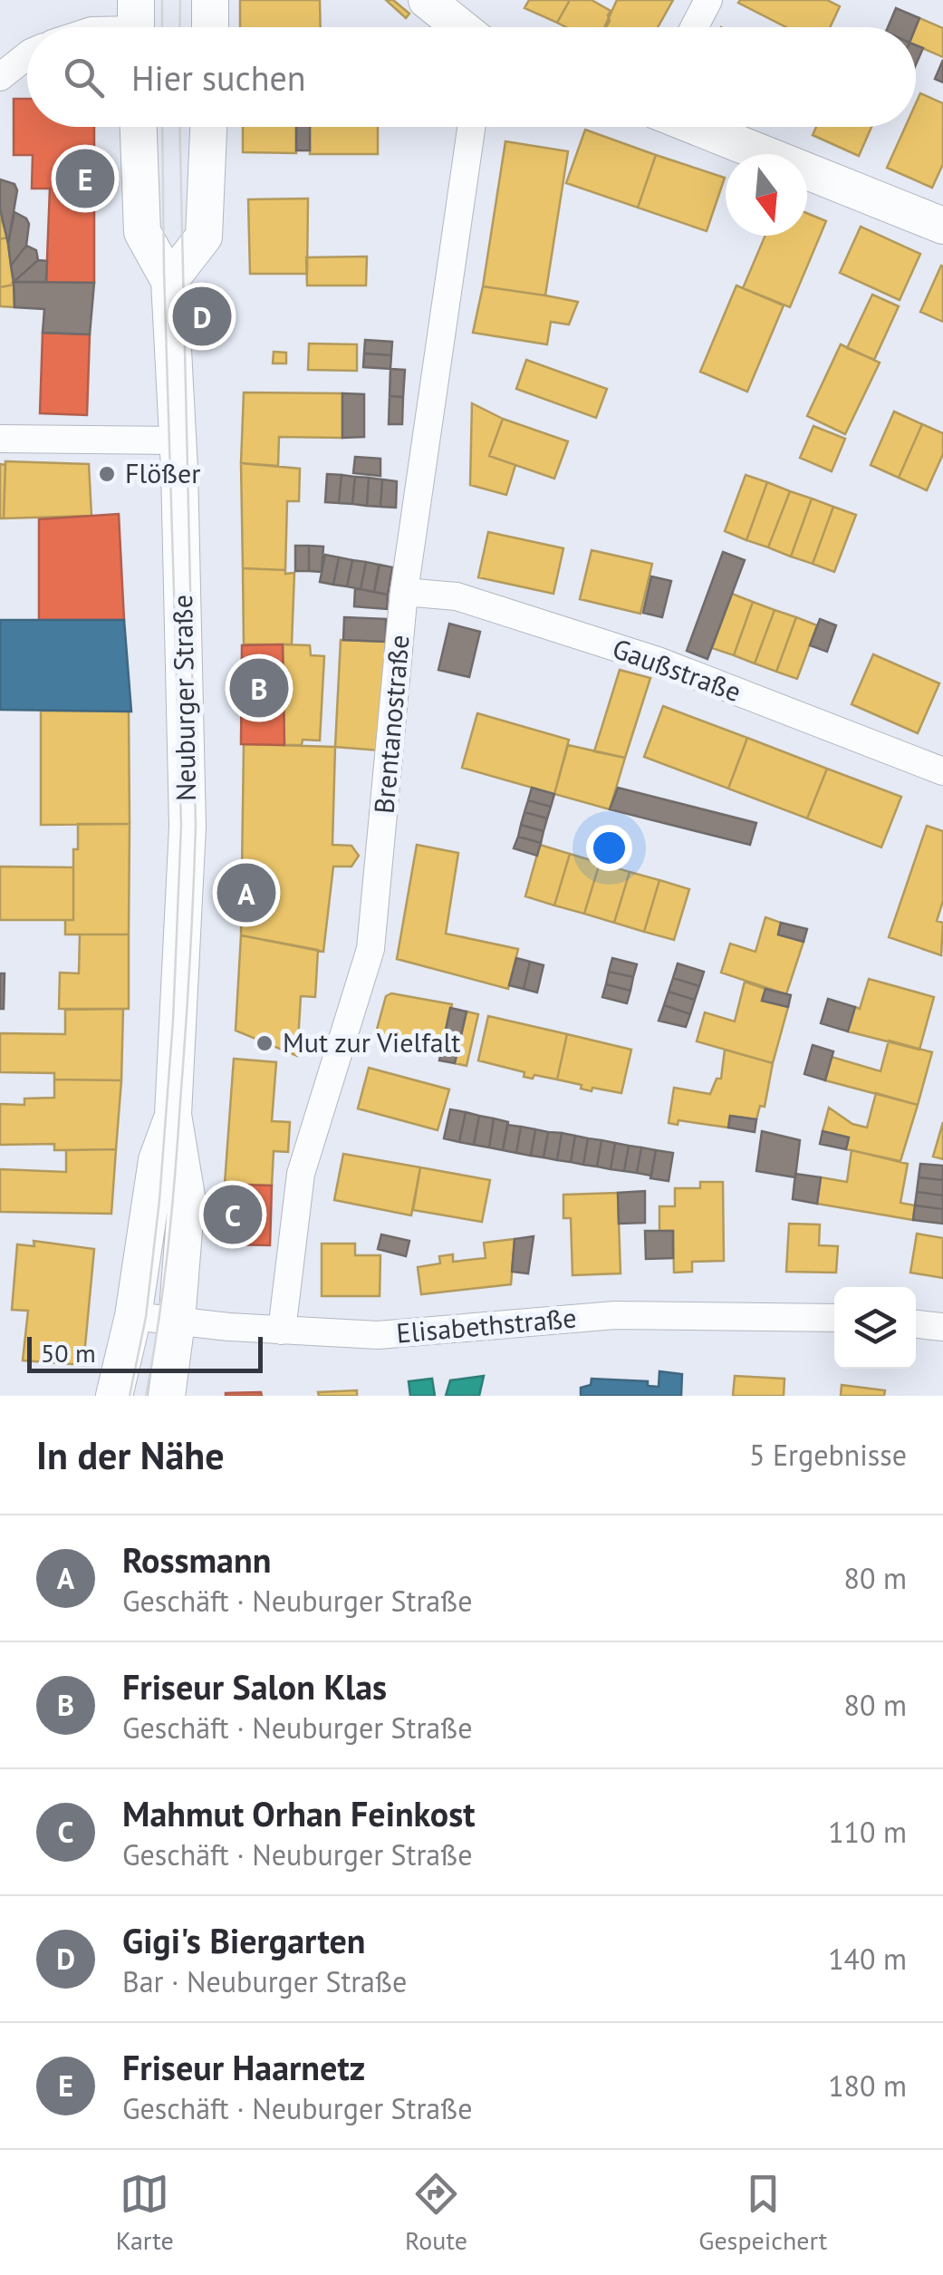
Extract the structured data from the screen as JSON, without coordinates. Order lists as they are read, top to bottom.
{
  "streets": {
    "street": [
      "Gaußstraße",
      "Neuburger Straße",
      "Brentanostraße",
      "Elisabethstraße"
    ]
  },
  "crossings": [
    ["Gaußstraße", "Brentanostraße"],
    ["Neuburger Straße", "Elisabethstraße"],
    ["Brentanostraße", "Elisabethstraße"]
  ],
  "places": ["Flößer", "Mut zur Vielfalt"],
  "scale_bar": "50 m",
  "north": "bottom",
  "page": {
    "search": "Hier suchen",
    "pins": [
      "E",
      "D",
      "B",
      "A",
      "C"
    ],
    "scale": "50 m",
    "heading": ["In der Nähe", "5 Ergebnisse"],
    "list": [
      {
        "mark": "A",
        "name": "Rossmann",
        "note": "Geschäft · Neuburger Straße",
        "value": "80 m"
      },
      {
        "mark": "B",
        "name": "Friseur Salon Klas",
        "note": "Geschäft · Neuburger Straße",
        "value": "80 m"
      },
      {
        "mark": "C",
        "name": "Mahmut Orhan Feinkost",
        "note": "Geschäft · Neuburger Straße",
        "value": "110 m"
      },
      {
        "mark": "D",
        "name": "Gigi's Biergarten",
        "note": "Bar · Neuburger Straße",
        "value": "140 m"
      },
      {
        "mark": "E",
        "name": "Friseur Haarnetz",
        "note": "Geschäft · Neuburger Straße",
        "value": "180 m"
      }
    ],
    "nav": ["Karte", "Route", "Gespeichert"]
  }
}
